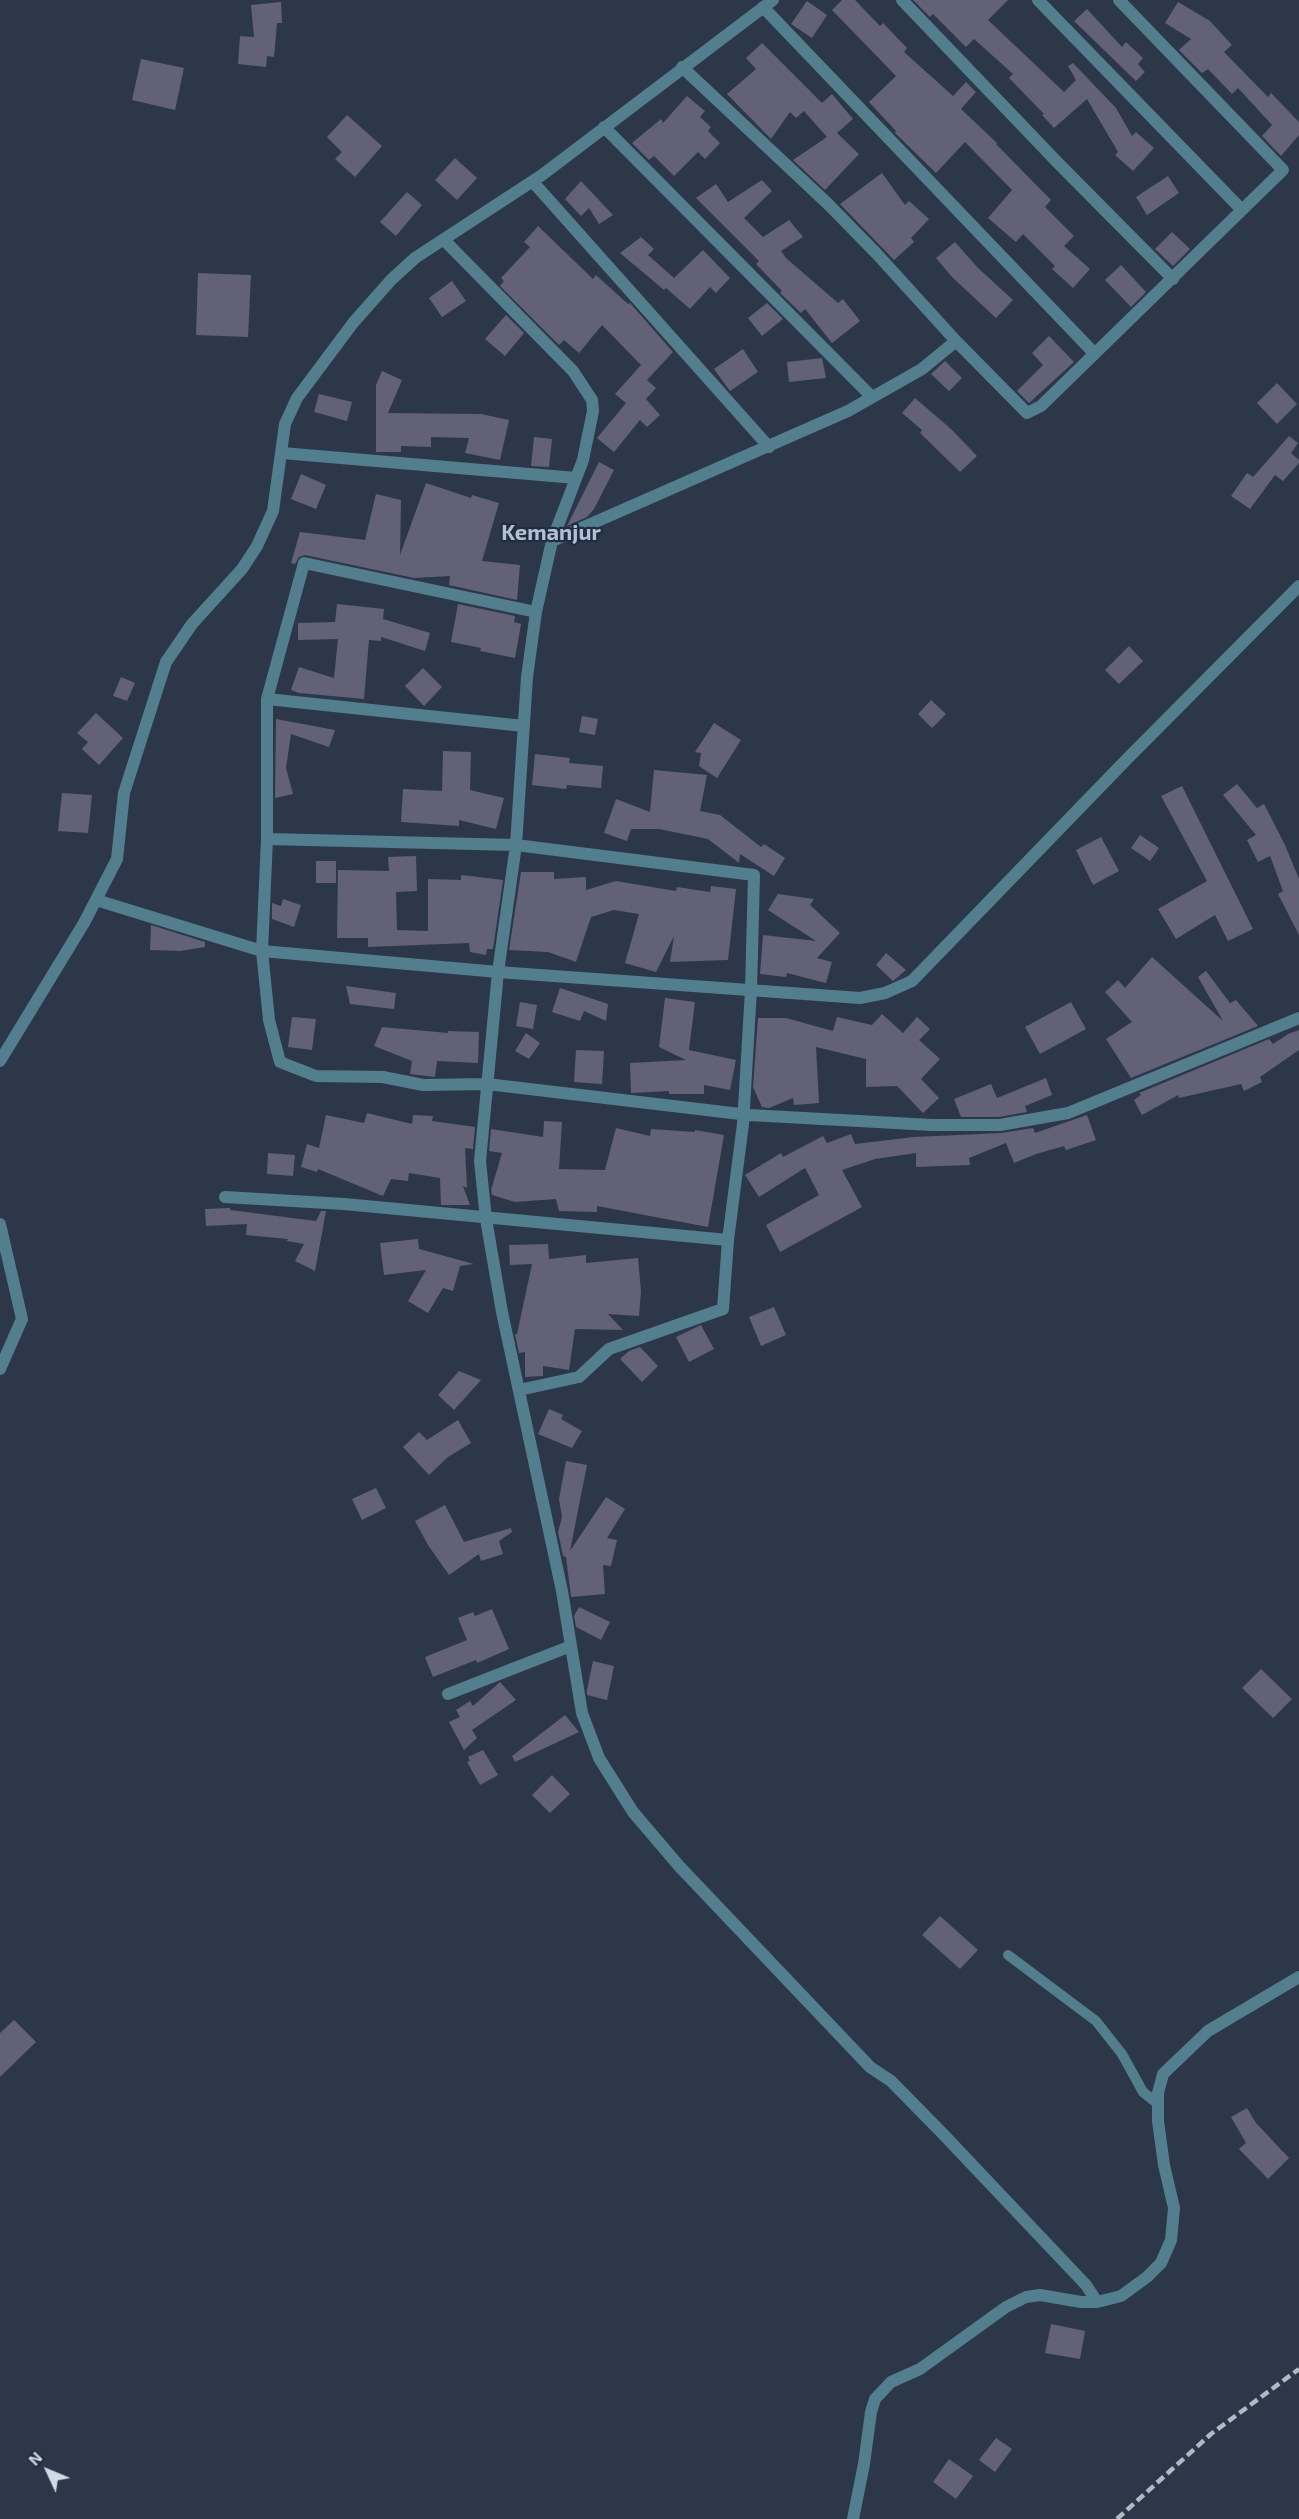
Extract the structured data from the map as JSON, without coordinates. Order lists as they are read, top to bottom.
{
  "districts": ["Kemanjur"],
  "north": "top left"
}
